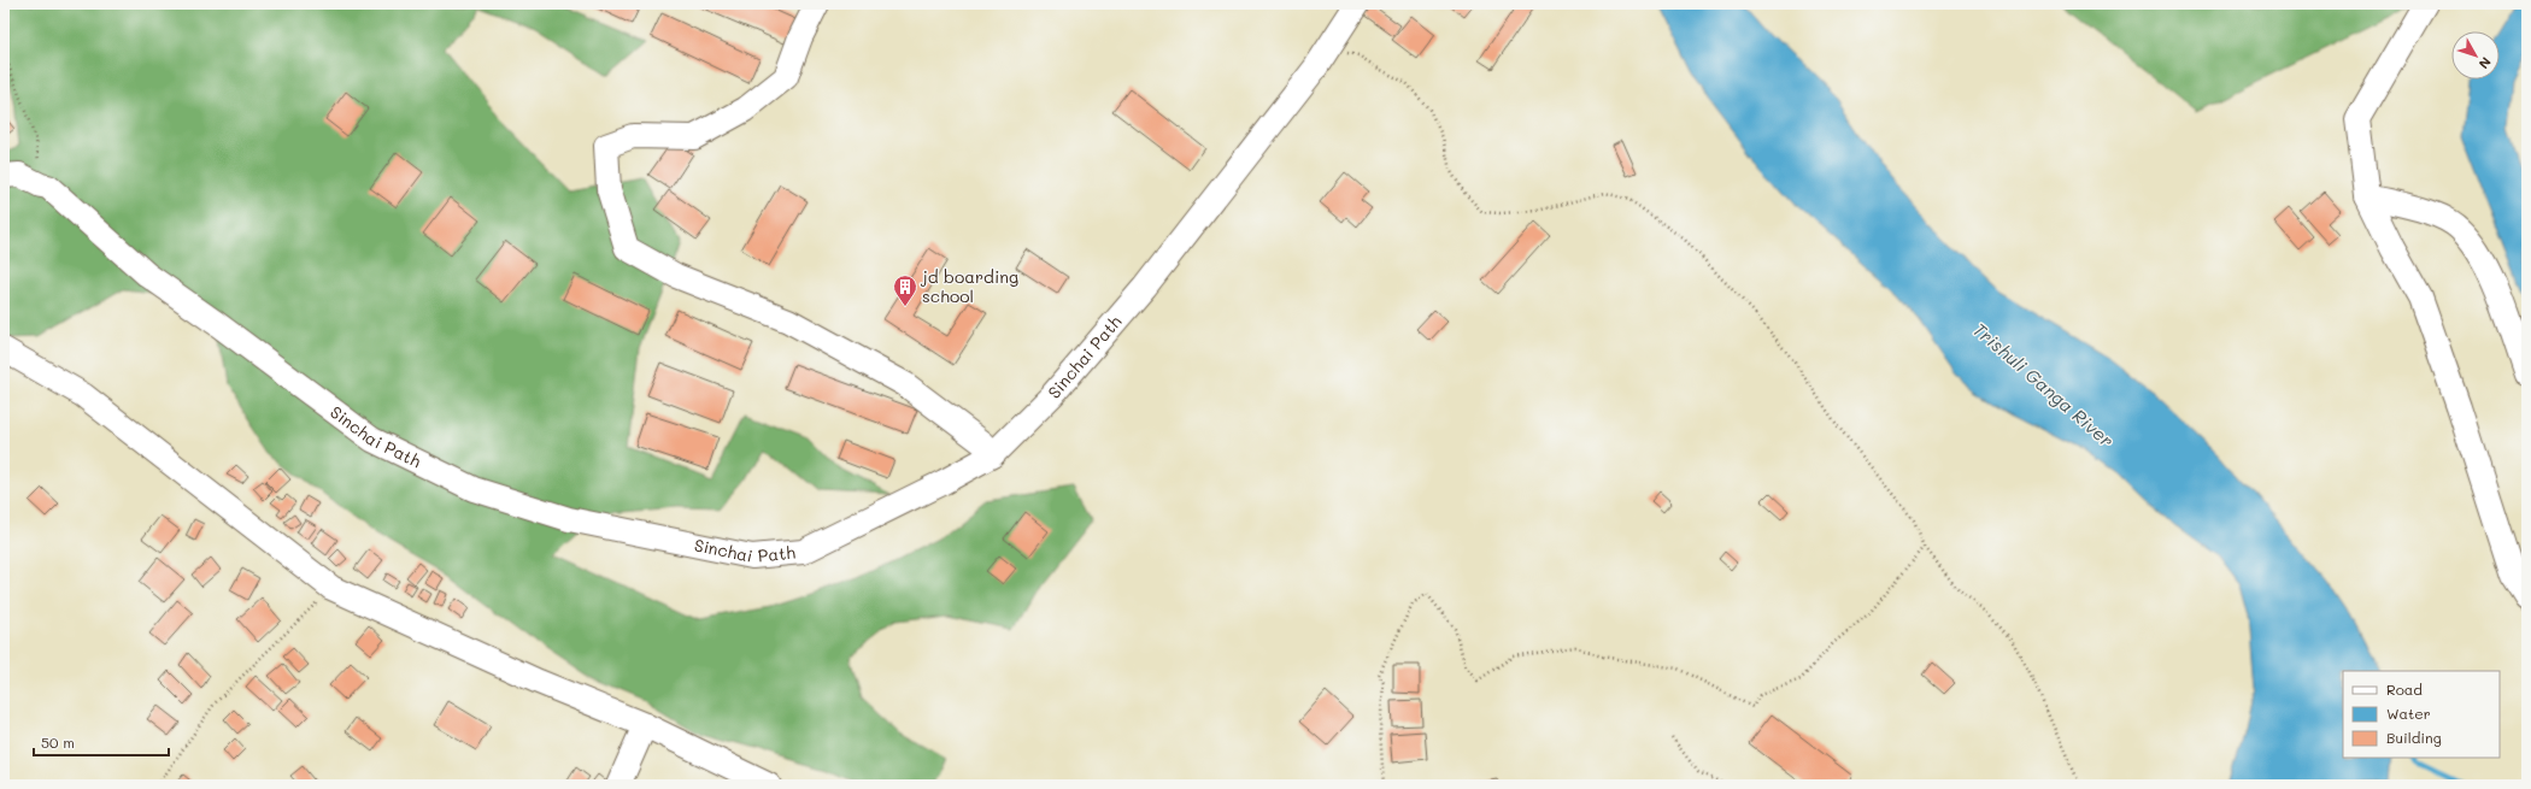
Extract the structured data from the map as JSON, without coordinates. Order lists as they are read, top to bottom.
{
  "streets": {
    "street": ["Sinchai Path"]
  },
  "water": ["Trishuli Ganga River"],
  "places": {
    "building": ["jd boarding school"]
  },
  "legend": ["Road", "Water", "Building"],
  "scale_bar": "50 m",
  "north": "bottom right"
}
